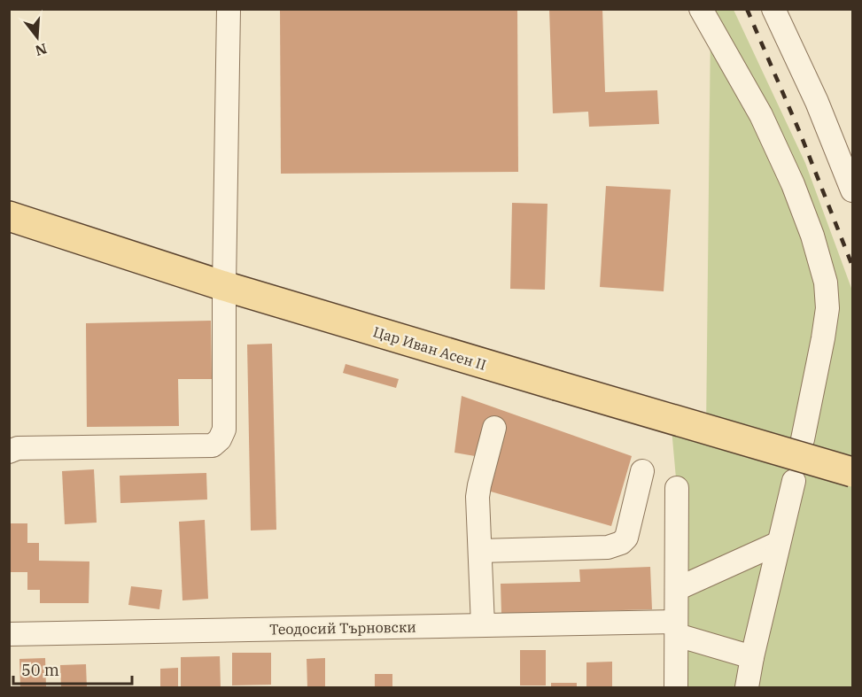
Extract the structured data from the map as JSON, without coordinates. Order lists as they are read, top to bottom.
{
  "streets": {
    "main road": ["Цар Иван Асен II"],
    "street": ["Теодосий Търновски"]
  },
  "scale_bar": "50 m",
  "north": "bottom"
}
